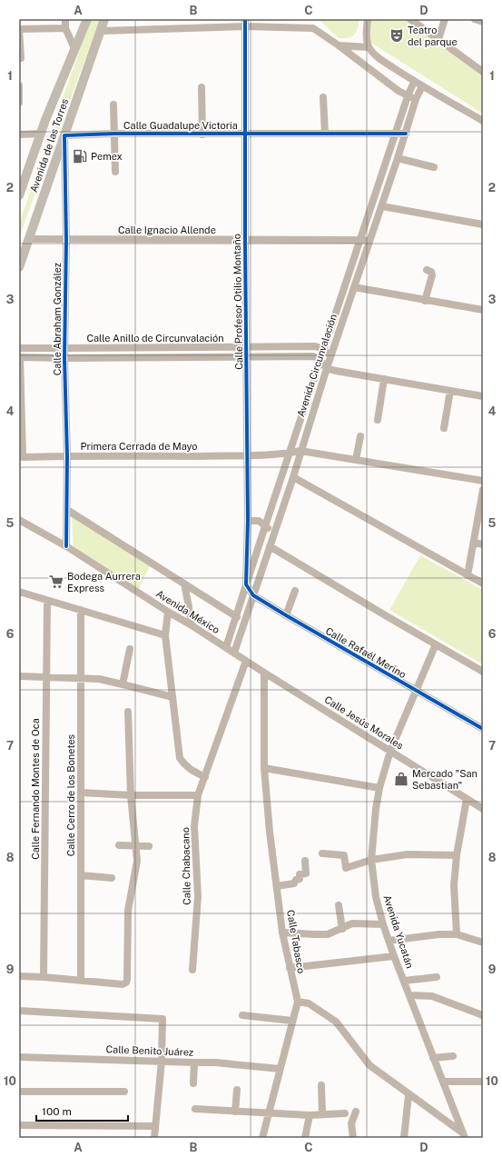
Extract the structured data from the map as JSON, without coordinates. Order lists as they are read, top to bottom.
{
  "streets": {
    "main road": ["Avenida de las Torres"],
    "street": [
      "Calle Guadalupe Victoria",
      "Calle Ignacio Allende",
      "Calle Profesor Otilio Montaño",
      "Calle Abraham González",
      "Calle Anillo de Circunvalación",
      "Avenida Circunvalación",
      "Primera Cerrada de Mayo",
      "Avenida México",
      "Calle Rafaél Merino",
      "Calle Jesús Morales",
      "Calle Fernando Montes de Oca",
      "Calle Cerro de los Bonetes",
      "Calle Chabacano",
      "Avenida Yucatán",
      "Calle Tabasco",
      "Calle Benito Juárez"
    ]
  },
  "crossings": [
    ["Calle Guadalupe Victoria", "Avenida de las Torres"],
    ["Calle Guadalupe Victoria", "Calle Profesor Otilio Montaño"],
    ["Calle Guadalupe Victoria", "Calle Abraham González"],
    ["Calle Guadalupe Victoria", "Avenida Circunvalación"],
    ["Avenida de las Torres", "Calle Ignacio Allende"],
    ["Avenida de las Torres", "Calle Abraham González"],
    ["Calle Ignacio Allende", "Calle Profesor Otilio Montaño"],
    ["Calle Ignacio Allende", "Calle Abraham González"],
    ["Calle Ignacio Allende", "Avenida Circunvalación"],
    ["Calle Profesor Otilio Montaño", "Calle Anillo de Circunvalación"],
    ["Calle Profesor Otilio Montaño", "Avenida Circunvalación"],
    ["Calle Profesor Otilio Montaño", "Primera Cerrada de Mayo"],
    ["Calle Profesor Otilio Montaño", "Calle Rafaél Merino"],
    ["Calle Abraham González", "Calle Anillo de Circunvalación"],
    ["Calle Abraham González", "Primera Cerrada de Mayo"],
    ["Calle Abraham González", "Avenida México"],
    ["Calle Anillo de Circunvalación", "Avenida Circunvalación"],
    ["Calle Anillo de Circunvalación", "Primera Cerrada de Mayo"],
    ["Avenida Circunvalación", "Primera Cerrada de Mayo"],
    ["Avenida Circunvalación", "Avenida México"],
    ["Avenida Circunvalación", "Calle Rafaél Merino"],
    ["Avenida Circunvalación", "Calle Jesús Morales"],
    ["Avenida México", "Calle Jesús Morales"],
    ["Calle Rafaél Merino", "Avenida Yucatán"],
    ["Calle Jesús Morales", "Calle Chabacano"],
    ["Calle Jesús Morales", "Avenida Yucatán"],
    ["Calle Jesús Morales", "Calle Tabasco"]
  ],
  "places": {
    "theatre": ["Teatro del parque"],
    "fuel station": ["Pemex"],
    "supermarket": ["Bodega Aurrera Express"],
    "shop": ["Mercado \"San Sebastian\""]
  },
  "scale_bar": "100 m",
  "grid": {
    "columns": [
      "A",
      "B",
      "C",
      "D"
    ],
    "rows": [
      "1",
      "2",
      "3",
      "4",
      "5",
      "6",
      "7",
      "8",
      "9",
      "10"
    ]
  }
}
